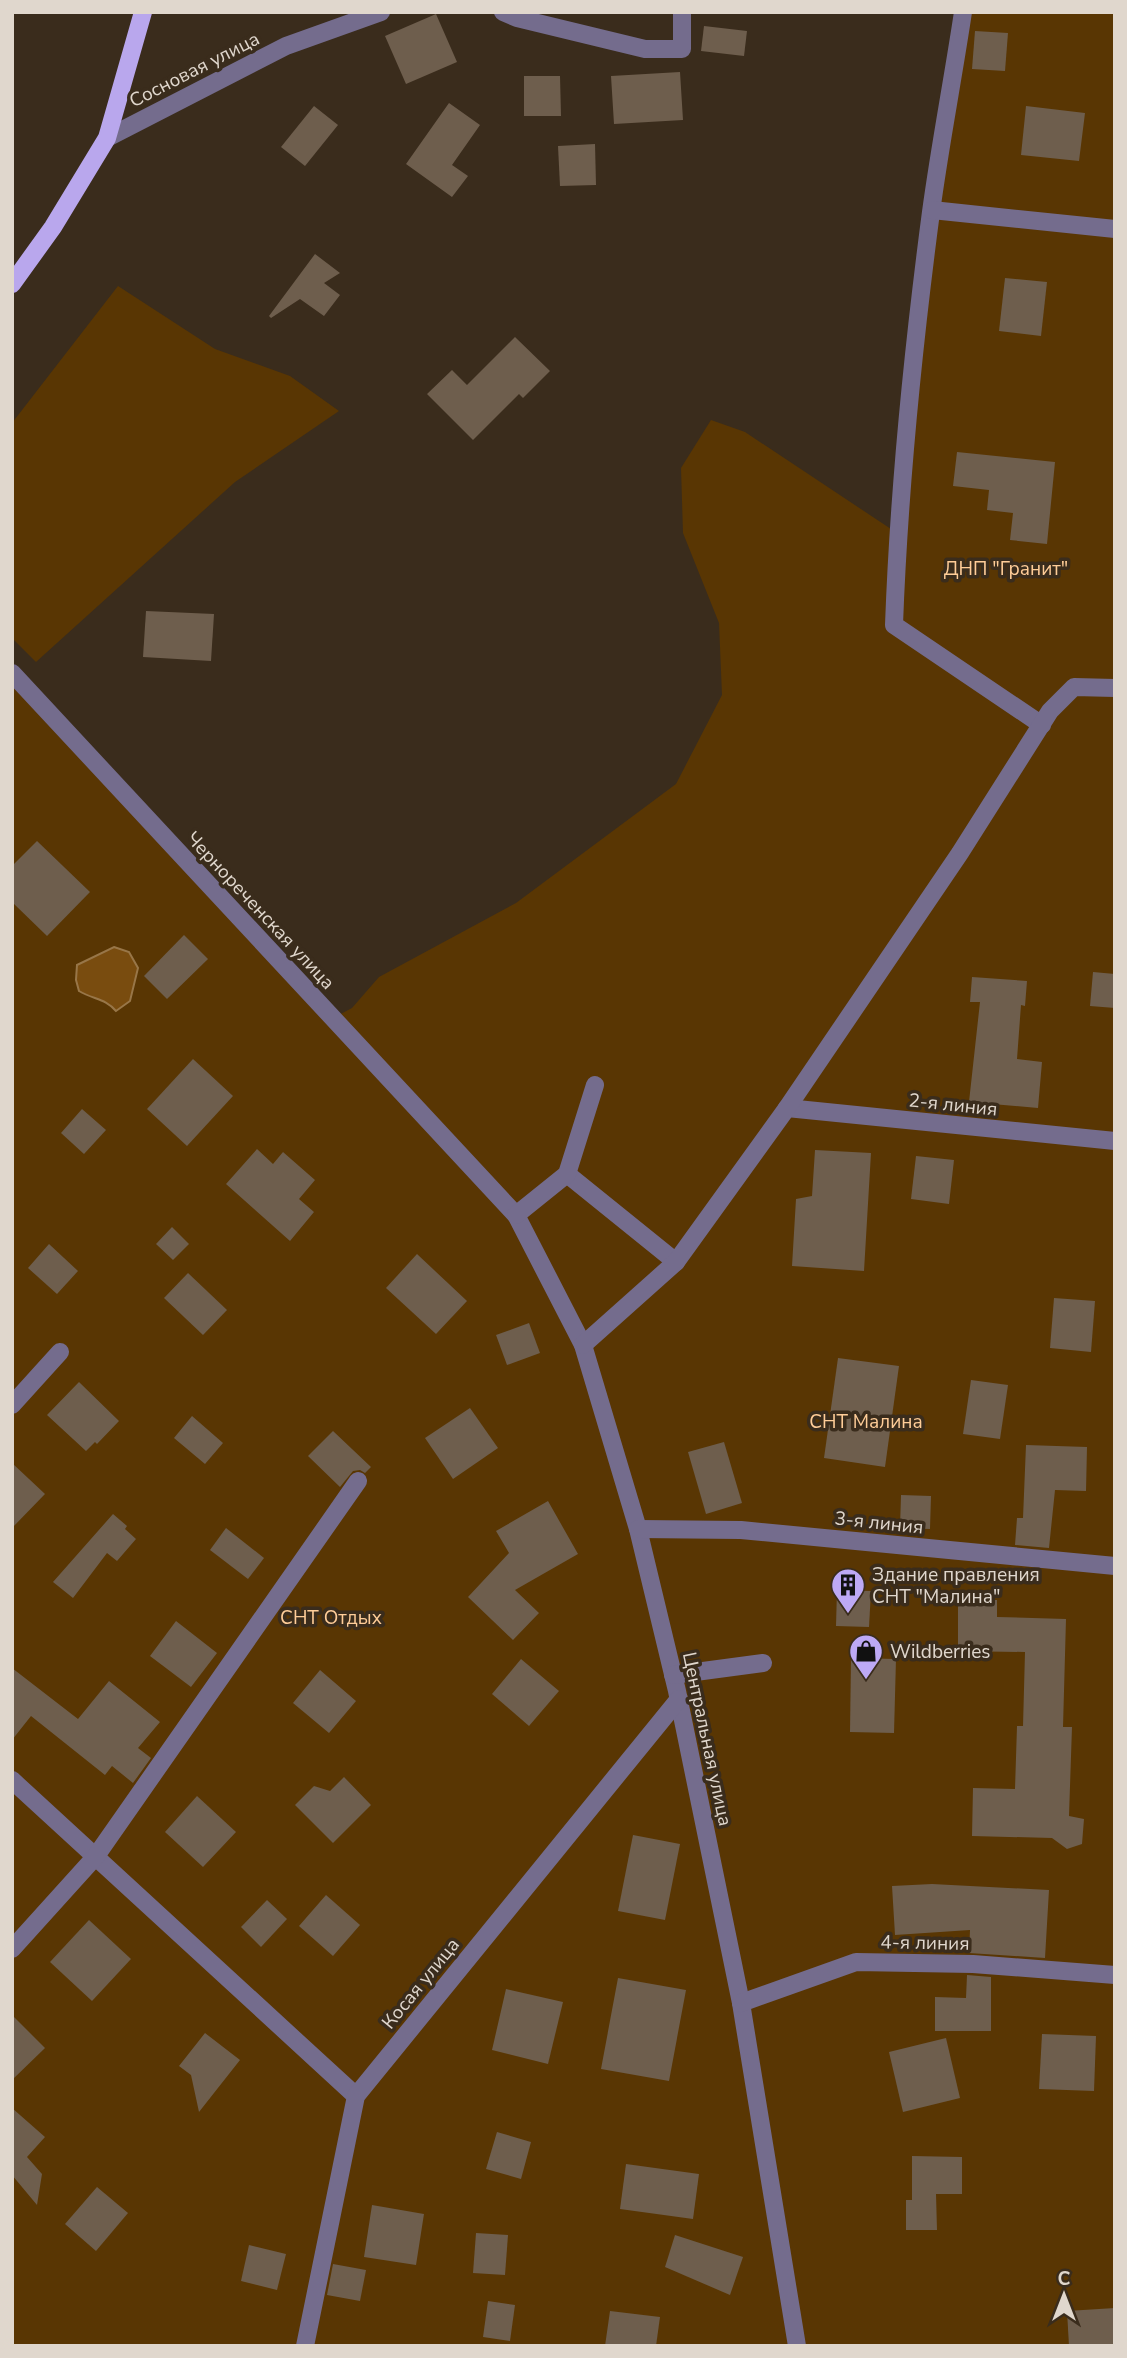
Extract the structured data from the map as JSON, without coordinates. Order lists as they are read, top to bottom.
{
  "streets": {
    "street": [
      "Сосновая улица",
      "Чернореченская улица",
      "2-я линия",
      "3-я линия",
      "Центральная улица",
      "4-я линия",
      "Косая улица"
    ]
  },
  "crossings": [
    ["Чернореченская улица", "Центральная улица"],
    ["3-я линия", "Центральная улица"],
    ["Центральная улица", "4-я линия"],
    ["Центральная улица", "Косая улица"]
  ],
  "parks": ["ДНП \"Гранит\"", "СНТ Малина", "СНТ Отдых"],
  "places": {
    "building": ["Здание правления СНТ \"Малина\""],
    "shop": ["Wildberries"]
  },
  "north": "top"
}
